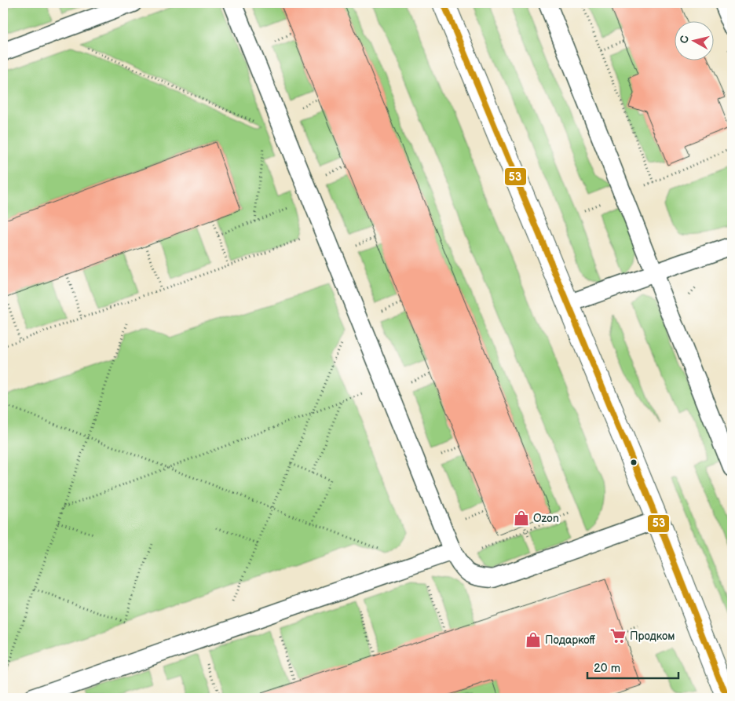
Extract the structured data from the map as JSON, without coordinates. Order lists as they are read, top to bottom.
{
  "places": {
    "shop": ["Ozon", "Подаркоff"],
    "supermarket": ["Продком"]
  },
  "lines": ["transit line 53"],
  "scale_bar": "20 m",
  "north": "left"
}
